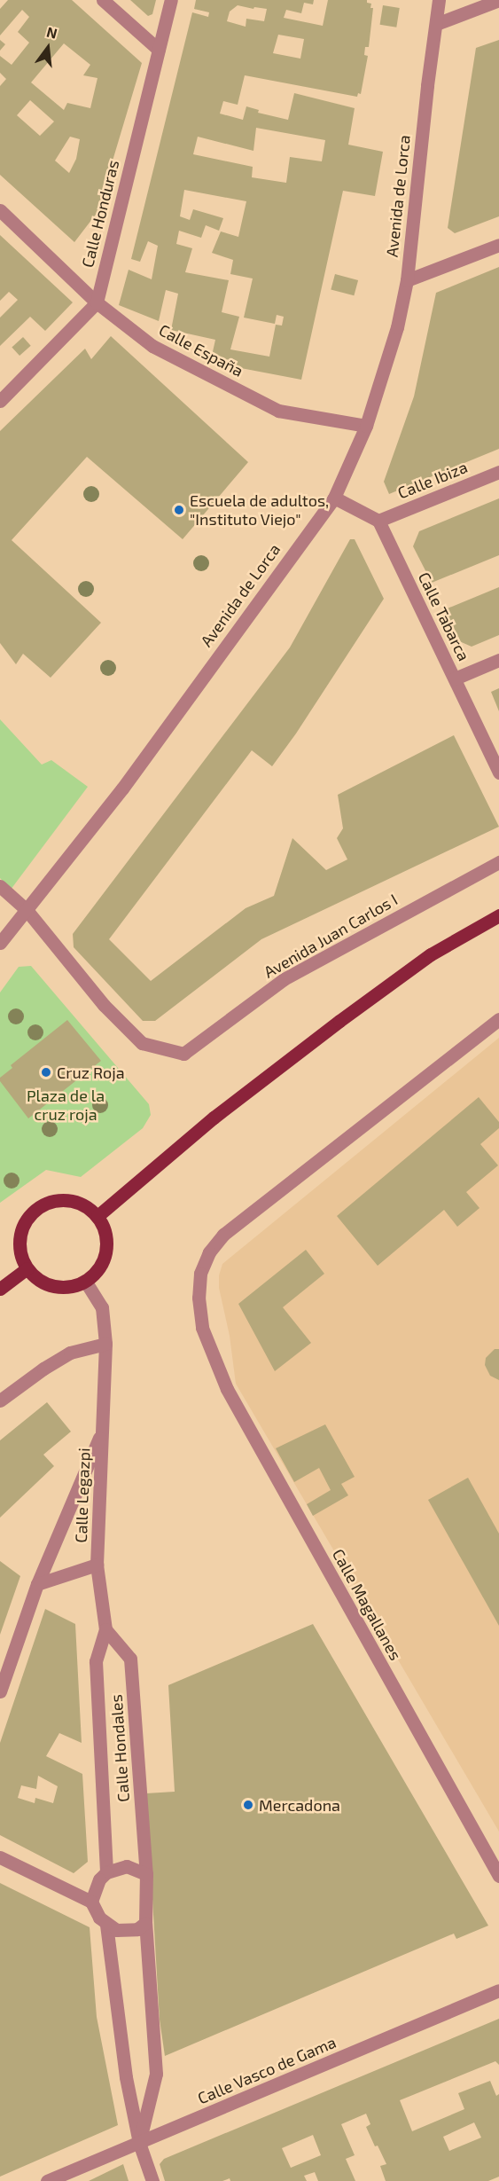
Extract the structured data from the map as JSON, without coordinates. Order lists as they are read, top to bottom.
{
  "streets": {
    "street": [
      "Avenida de Lorca",
      "Calle Honduras",
      "Calle España",
      "Calle Ibiza",
      "Calle Tabarca",
      "Avenida Juan Carlos I",
      "Calle Legazpi",
      "Calle Magallanes",
      "Calle Hondales",
      "Calle Vasco de Gama"
    ]
  },
  "crossings": [
    ["Avenida de Lorca", "Calle España"],
    ["Avenida de Lorca", "Avenida Juan Carlos I"],
    ["Calle Honduras", "Calle España"],
    ["Calle Ibiza", "Calle Tabarca"],
    ["Calle Legazpi", "Calle Hondales"],
    ["Calle Hondales", "Calle Vasco de Gama"]
  ],
  "parks": ["Plaza de la cruz roja"],
  "places": ["Escuela de adultos, \"Instituto Viejo\"", "Cruz Roja", "Mercadona"],
  "north": "top"
}
